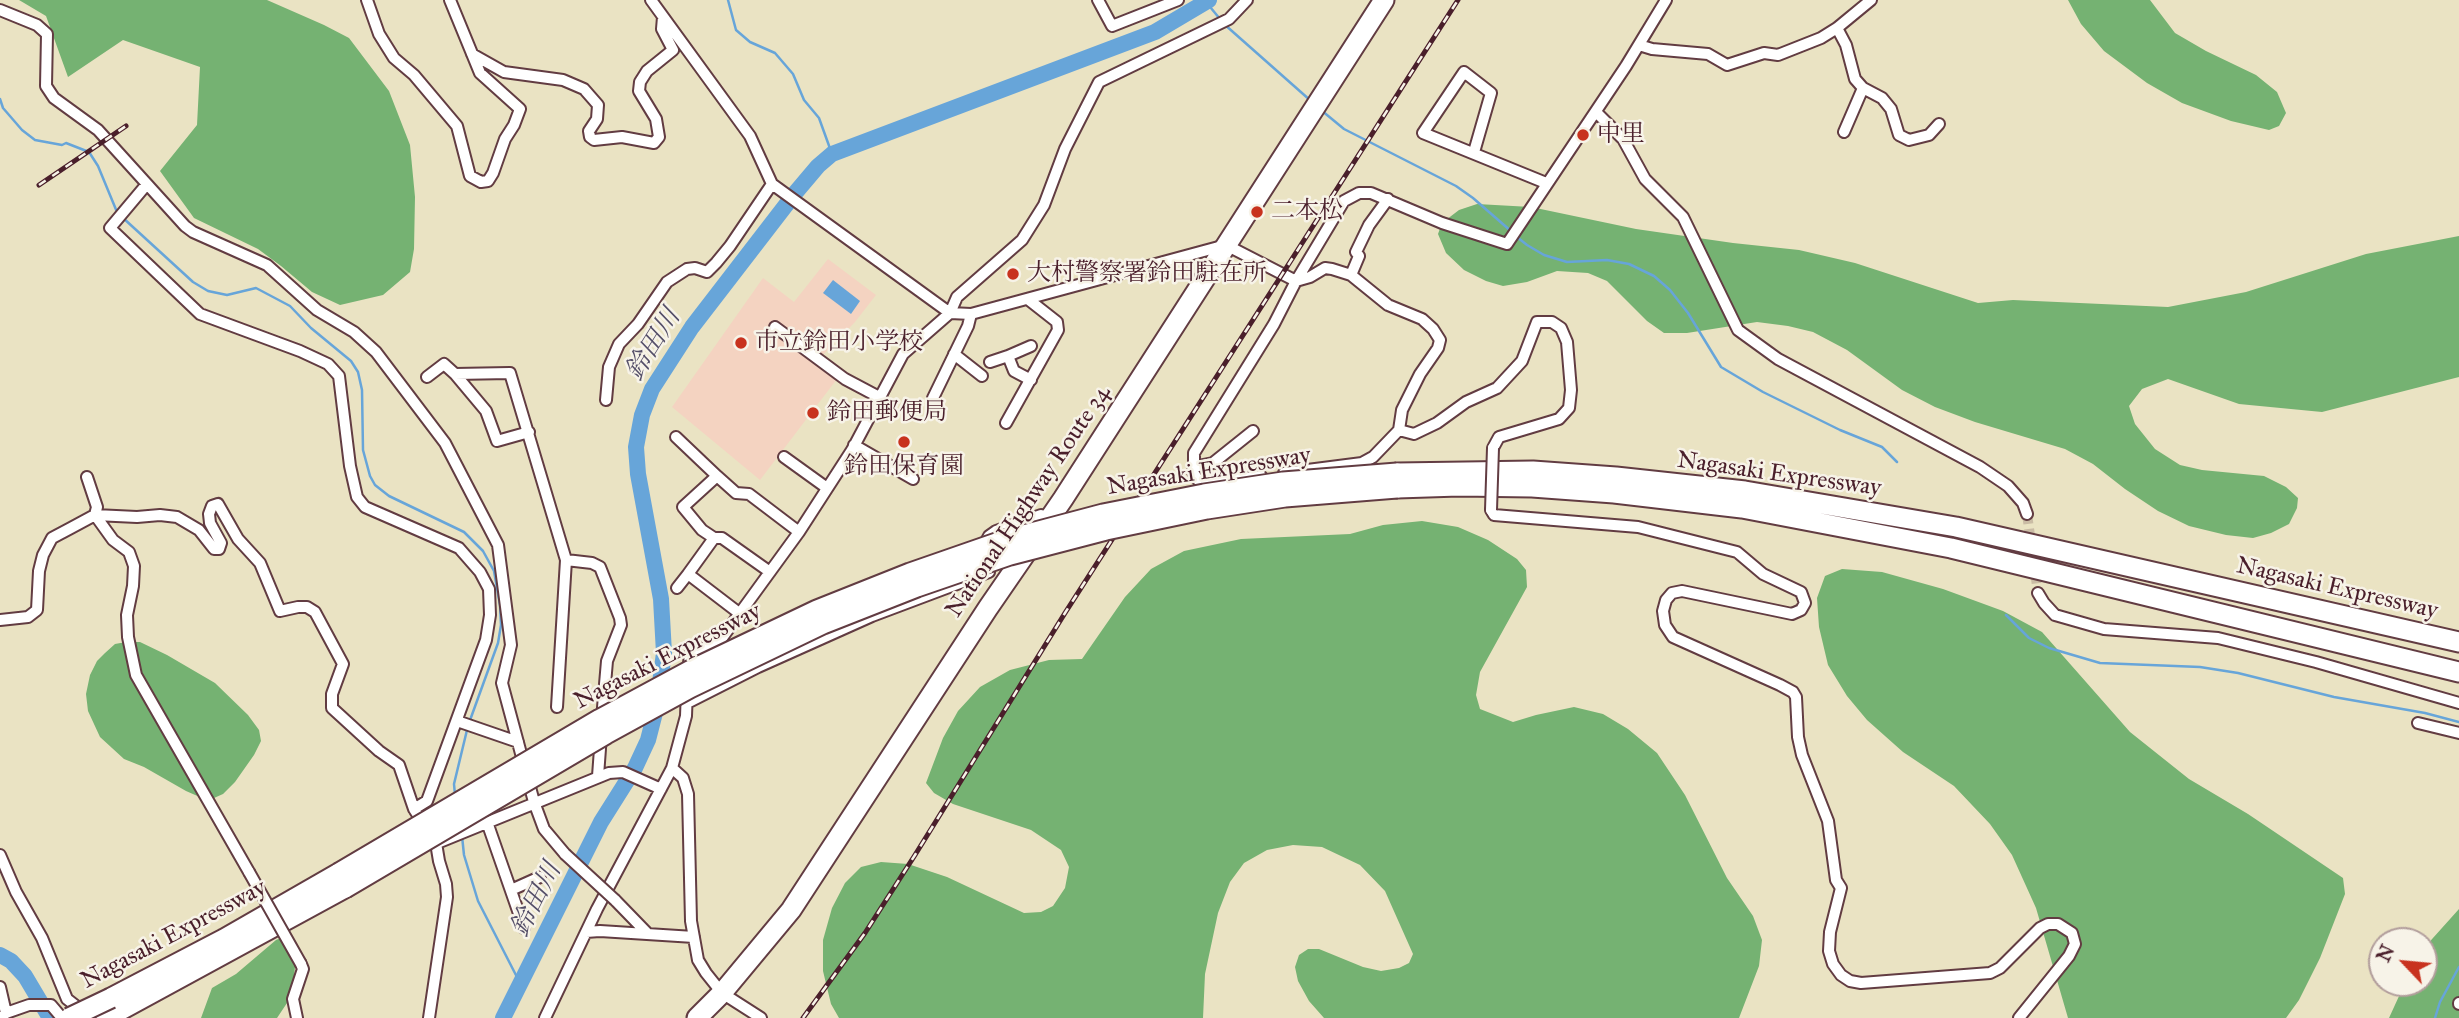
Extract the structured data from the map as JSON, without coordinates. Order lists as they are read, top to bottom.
{
  "streets": {
    "highway": ["Nagasaki Expressway", "National Highway Route 34"]
  },
  "water": ["鈴田川"],
  "places": [
    "中里",
    "二本松",
    "大村警察署鈴田駐在所",
    "市立鈴田小学校",
    "鈴田郵便局",
    "鈴田保育園"
  ],
  "north": "top left"
}
